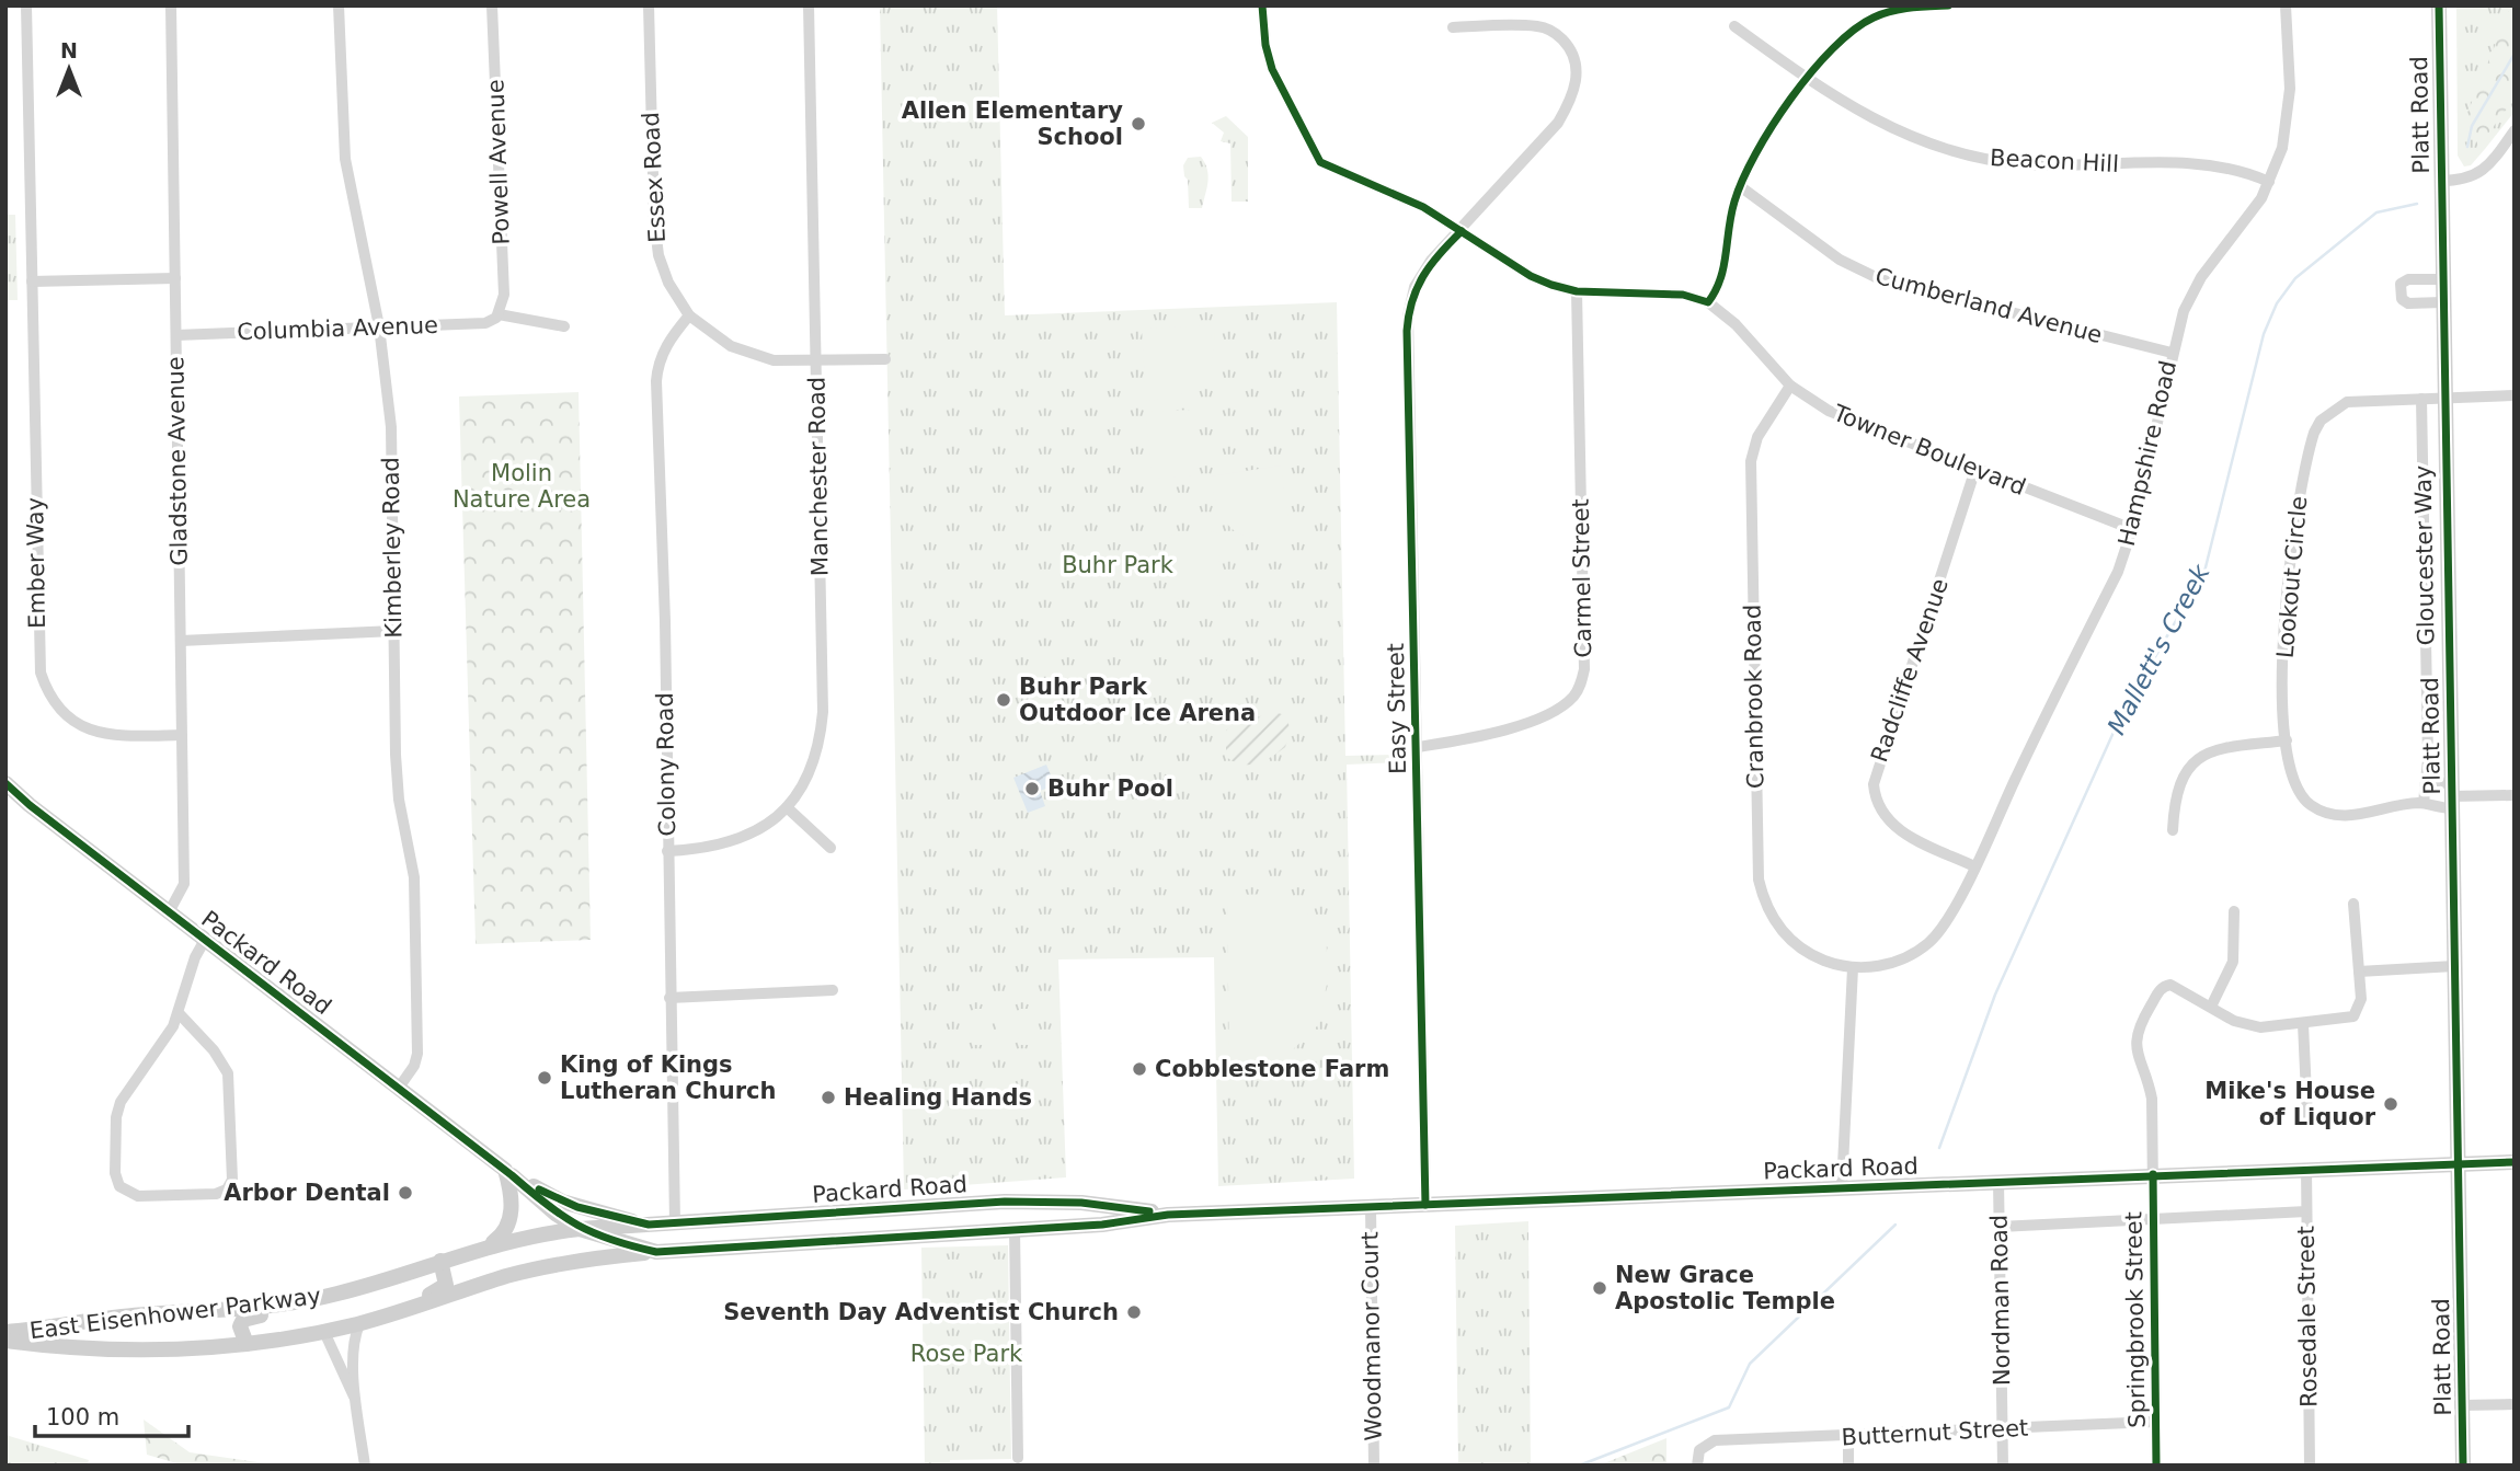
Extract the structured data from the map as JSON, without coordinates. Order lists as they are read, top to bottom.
{
  "streets": {
    "main road": ["Platt Road", "Packard Road", "East Eisenhower Parkway"],
    "street": [
      "Beacon Hill",
      "Powell Avenue",
      "Essex Road",
      "Cumberland Avenue",
      "Columbia Avenue",
      "Towner Boulevard",
      "Hampshire Road",
      "Gladstone Avenue",
      "Manchester Road",
      "Kimberley Road",
      "Gloucester Way",
      "Ember Way",
      "Lookout Circle",
      "Carmel Street",
      "Radcliffe Avenue",
      "Cranbrook Road",
      "Easy Street",
      "Colony Road",
      "Nordman Road",
      "Rosedale Street",
      "Springbrook Street",
      "Woodmanor Court",
      "Butternut Street"
    ]
  },
  "crossings": [
    ["Platt Road", "Lookout Circle"],
    ["Platt Road", "Packard Road"],
    ["Beacon Hill", "Hampshire Road"],
    ["Powell Avenue", "Columbia Avenue"],
    ["Essex Road", "Manchester Road"],
    ["Essex Road", "Colony Road"],
    ["Cumberland Avenue", "Hampshire Road"],
    ["Columbia Avenue", "Gladstone Avenue"],
    ["Columbia Avenue", "Kimberley Road"],
    ["Towner Boulevard", "Hampshire Road"],
    ["Towner Boulevard", "Carmel Street"],
    ["Towner Boulevard", "Radcliffe Avenue"],
    ["Towner Boulevard", "Cranbrook Road"],
    ["Towner Boulevard", "Easy Street"],
    ["Hampshire Road", "Radcliffe Avenue"],
    ["Hampshire Road", "Cranbrook Road"],
    ["Gladstone Avenue", "Ember Way"],
    ["Gladstone Avenue", "Packard Road"],
    ["Manchester Road", "Colony Road"],
    ["Kimberley Road", "Packard Road"],
    ["Gloucester Way", "Lookout Circle"],
    ["Carmel Street", "Easy Street"],
    ["Easy Street", "Packard Road"],
    ["Colony Road", "Packard Road"],
    ["Packard Road", "Nordman Road"],
    ["Packard Road", "East Eisenhower Parkway"],
    ["Packard Road", "Rosedale Street"],
    ["Packard Road", "Springbrook Street"],
    ["Packard Road", "Woodmanor Court"],
    ["Nordman Road", "Butternut Street"],
    ["Springbrook Street", "Butternut Street"]
  ],
  "water": ["Mallett's Creek"],
  "parks": ["Molin Nature Area", "Buhr Park", "Rose Park"],
  "places": [
    "Allen Elementary School",
    "Buhr Park Outdoor Ice Arena",
    "Buhr Pool",
    "Cobblestone Farm",
    "King of Kings Lutheran Church",
    "Healing Hands",
    "Mike's House of Liquor",
    "Arbor Dental",
    "New Grace Apostolic Temple",
    "Seventh Day Adventist Church"
  ],
  "scale_bar": "100 m",
  "north": "top"
}
